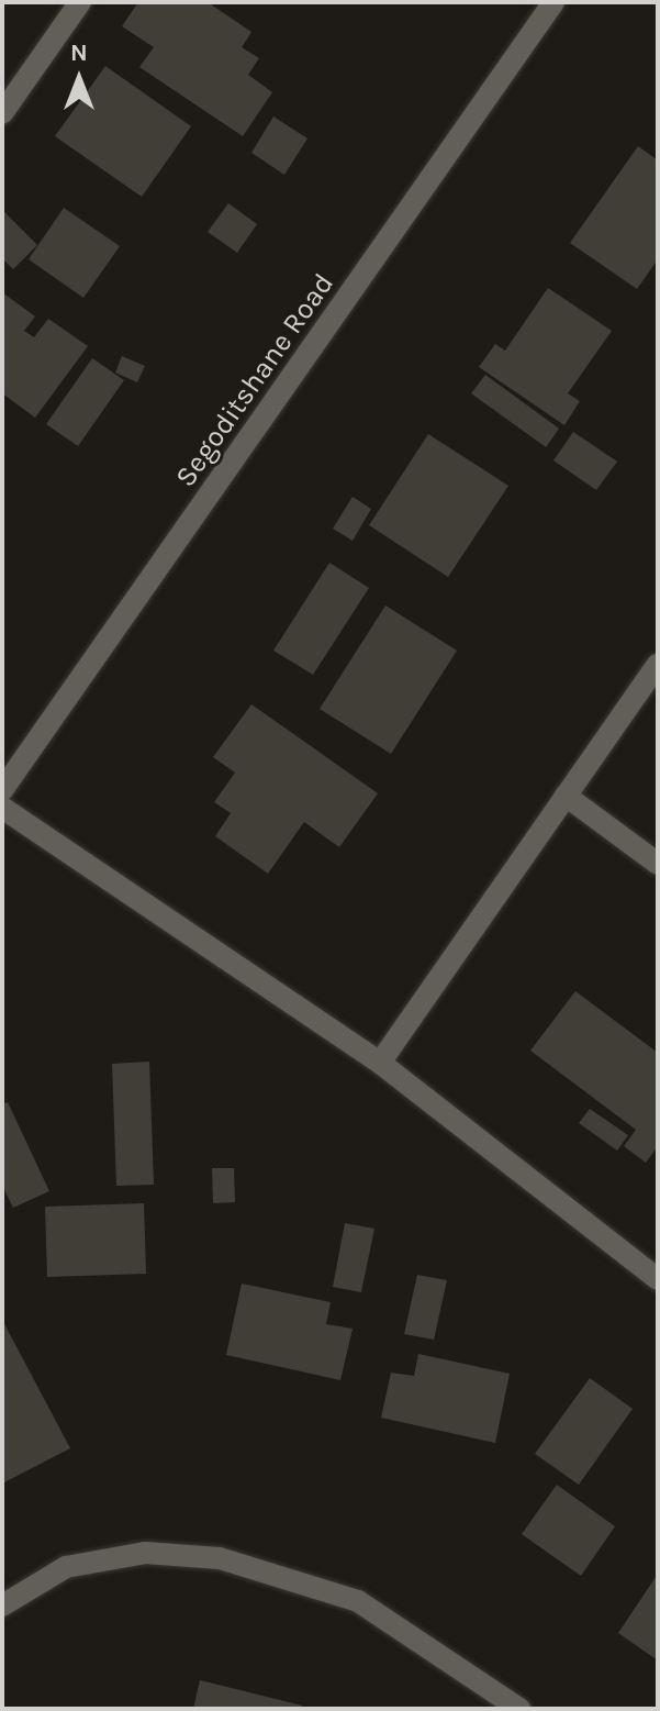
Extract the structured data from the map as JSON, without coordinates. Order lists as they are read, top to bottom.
{
  "streets": {
    "street": ["Segoditshane Road"]
  },
  "north": "top"
}
